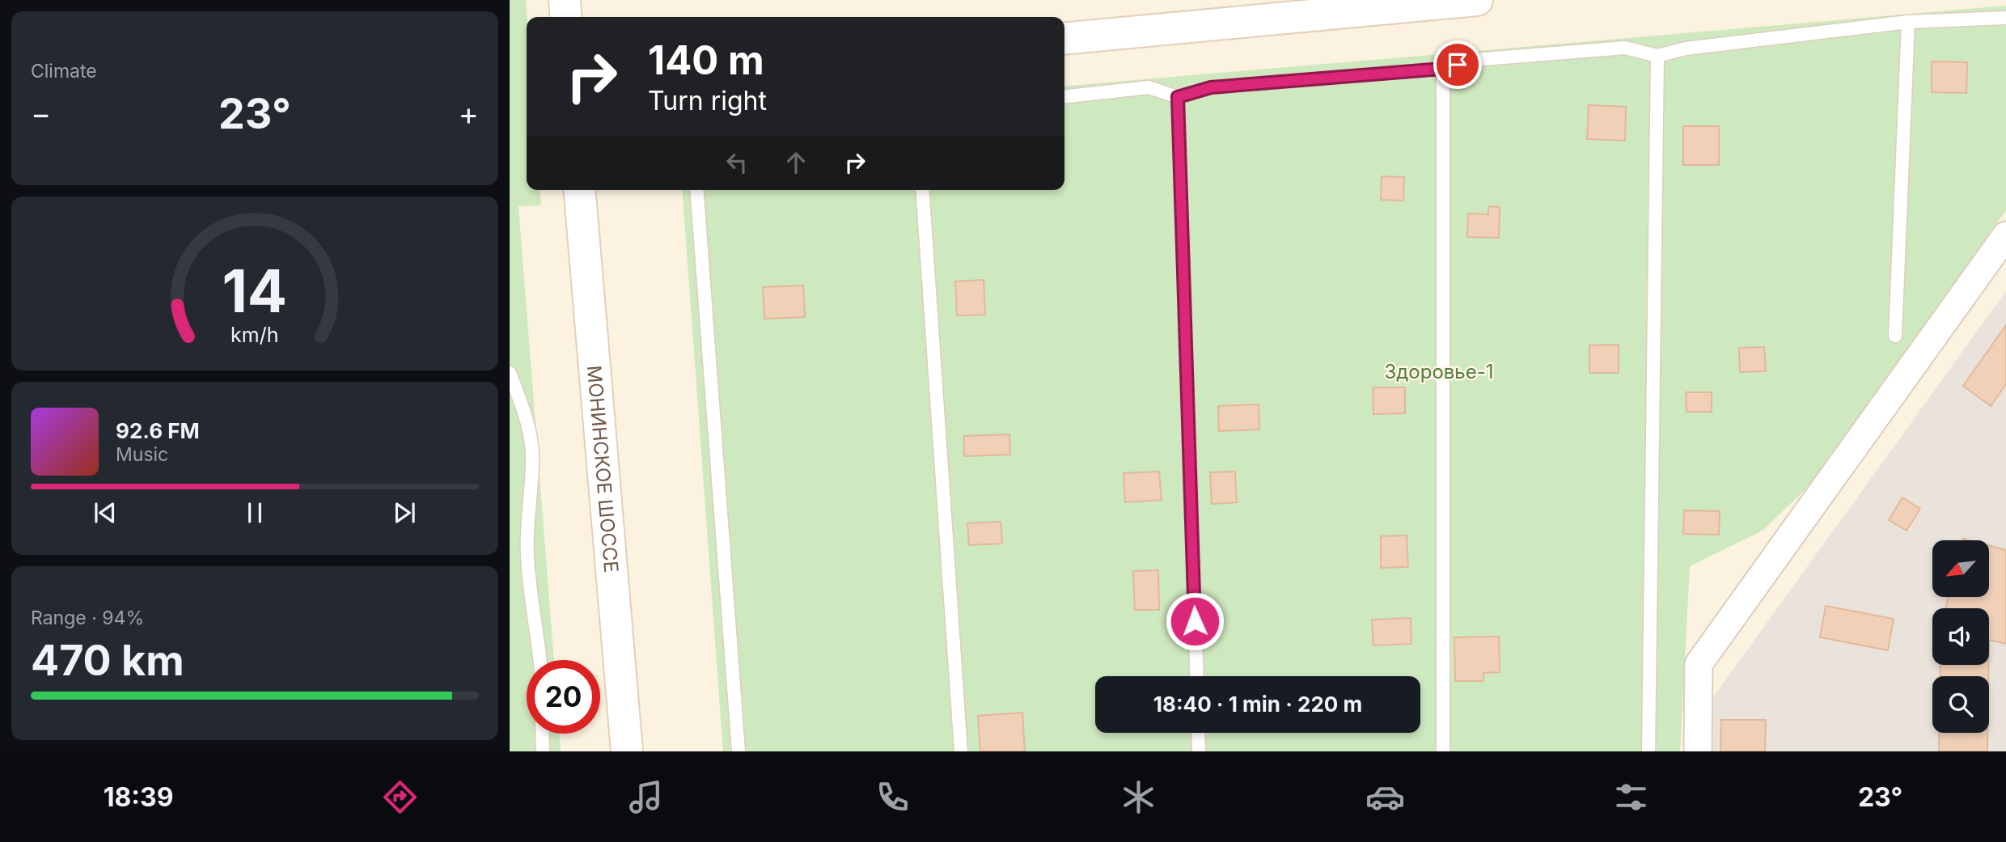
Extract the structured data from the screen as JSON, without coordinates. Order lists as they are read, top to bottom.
{
  "streets": {
    "main road": ["МОНИНСКОЕ ШОССЕ"]
  },
  "parks": ["Здоровье-1"],
  "north": "bottom left",
  "page": {
    "tile": [
      "Climate",
      ["Range · 94%", "470 km"]
    ],
    "turn": ["140 m", "Turn right"],
    "heat": ["−", "23°", "+"],
    "song": ["92.6 FM", "Music"],
    "limit": "20",
    "trip": "18:40 · 1 min · 220 m",
    "tabs": ["18:39", "23°"],
    "gauge": ["14", "km/h"]
  }
}
